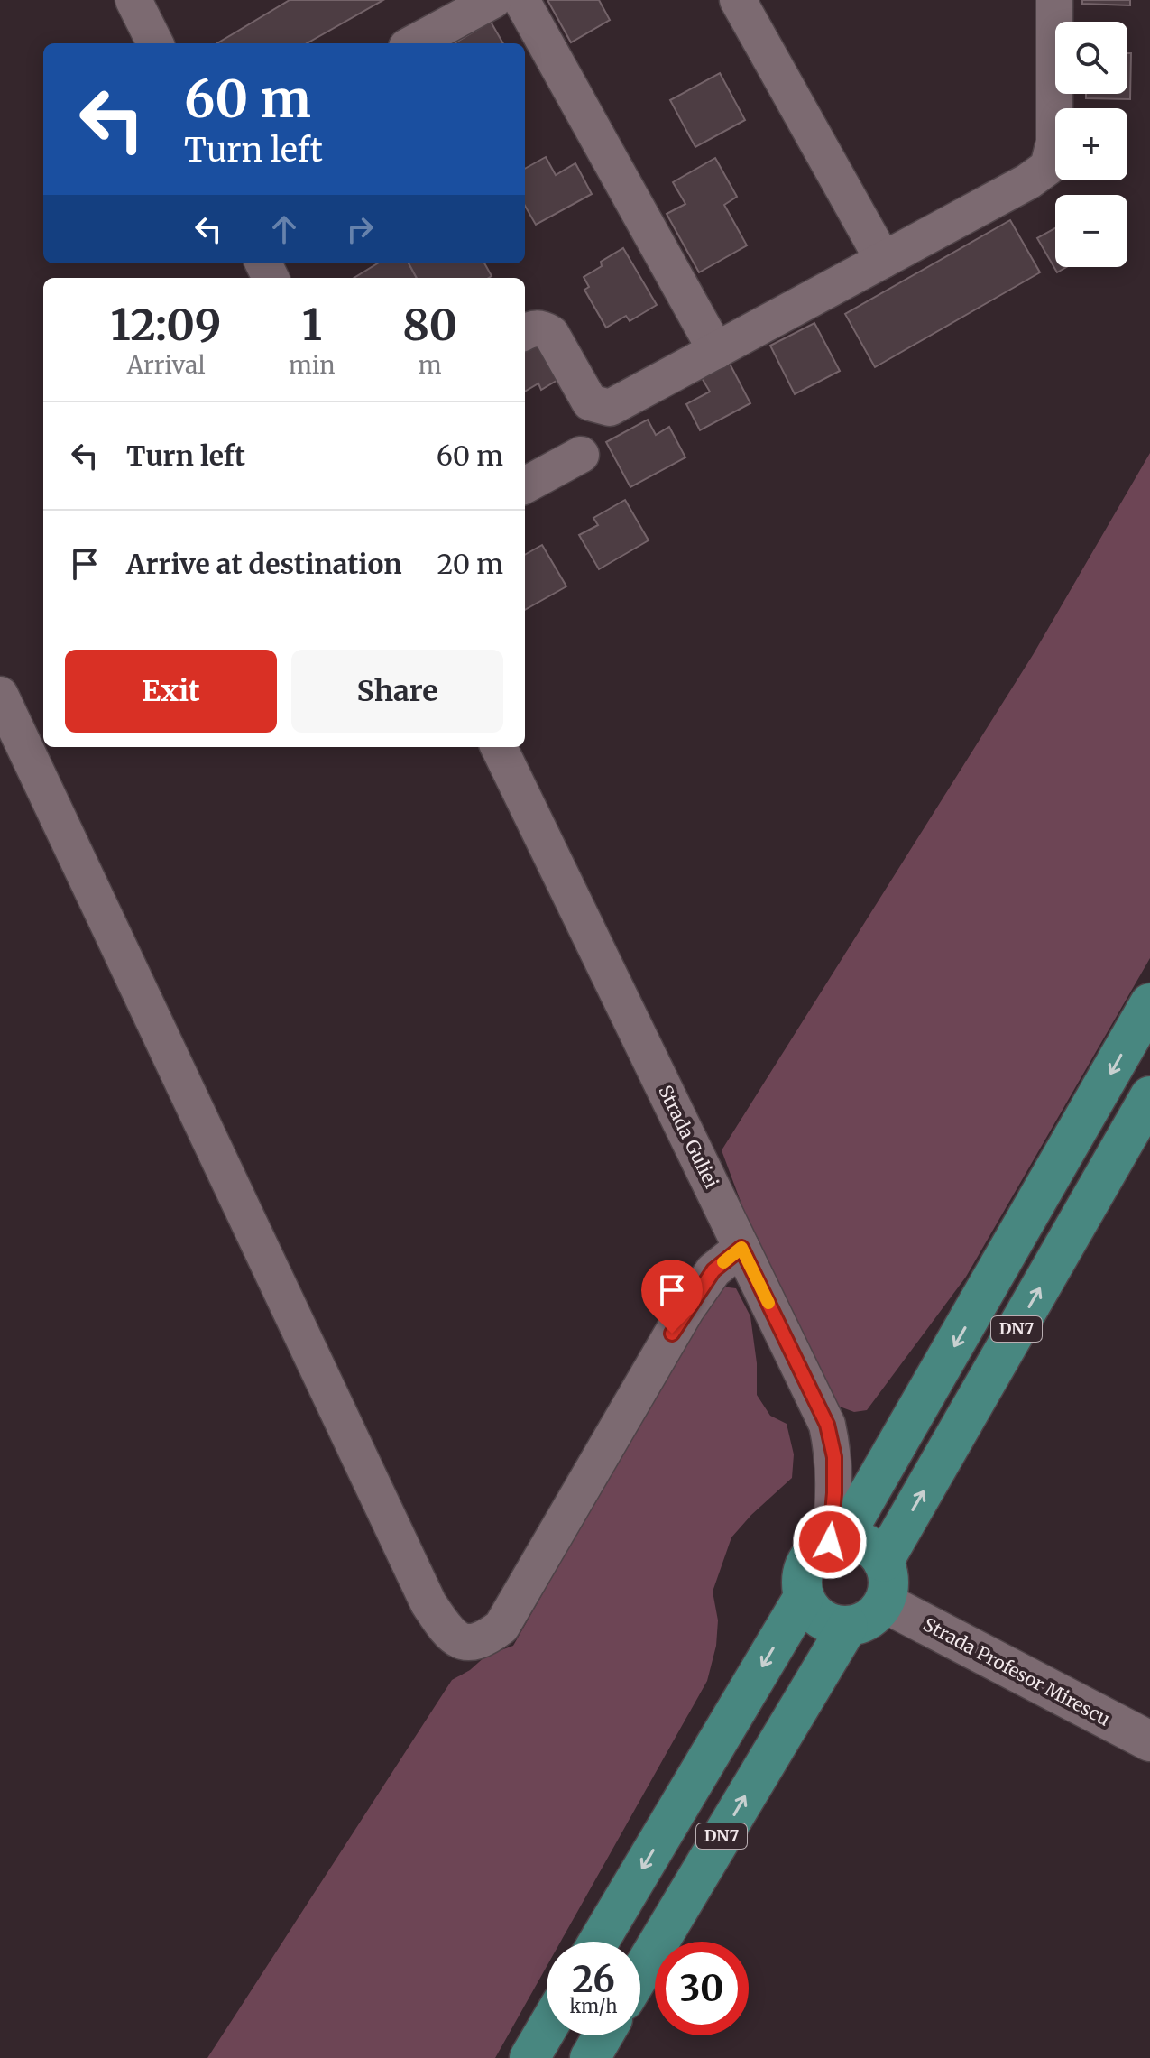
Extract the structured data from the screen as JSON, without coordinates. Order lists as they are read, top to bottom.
{
  "streets": {
    "main road": ["DN7"],
    "street": ["Strada Guliei", "Strada Profesor Mirescu"]
  },
  "crossings": [
    ["Strada Guliei", "DN7"],
    ["Strada Guliei", "Strada Profesor Mirescu"],
    ["DN7", "Strada Profesor Mirescu"]
  ],
  "page": {
    "map_buttons": ["+", "−"],
    "turn": ["60 m", "Turn left"],
    "eta": [
      "12:09",
      "Arrival",
      "1",
      "min",
      "80",
      "m"
    ],
    "list": [
      {
        "name": "Turn left",
        "value": "60 m"
      },
      {
        "name": "Arrive at destination",
        "value": "20 m"
      }
    ],
    "buttons": ["Exit", "Share"],
    "speed": "26 km/h",
    "limit": "30"
  }
}
